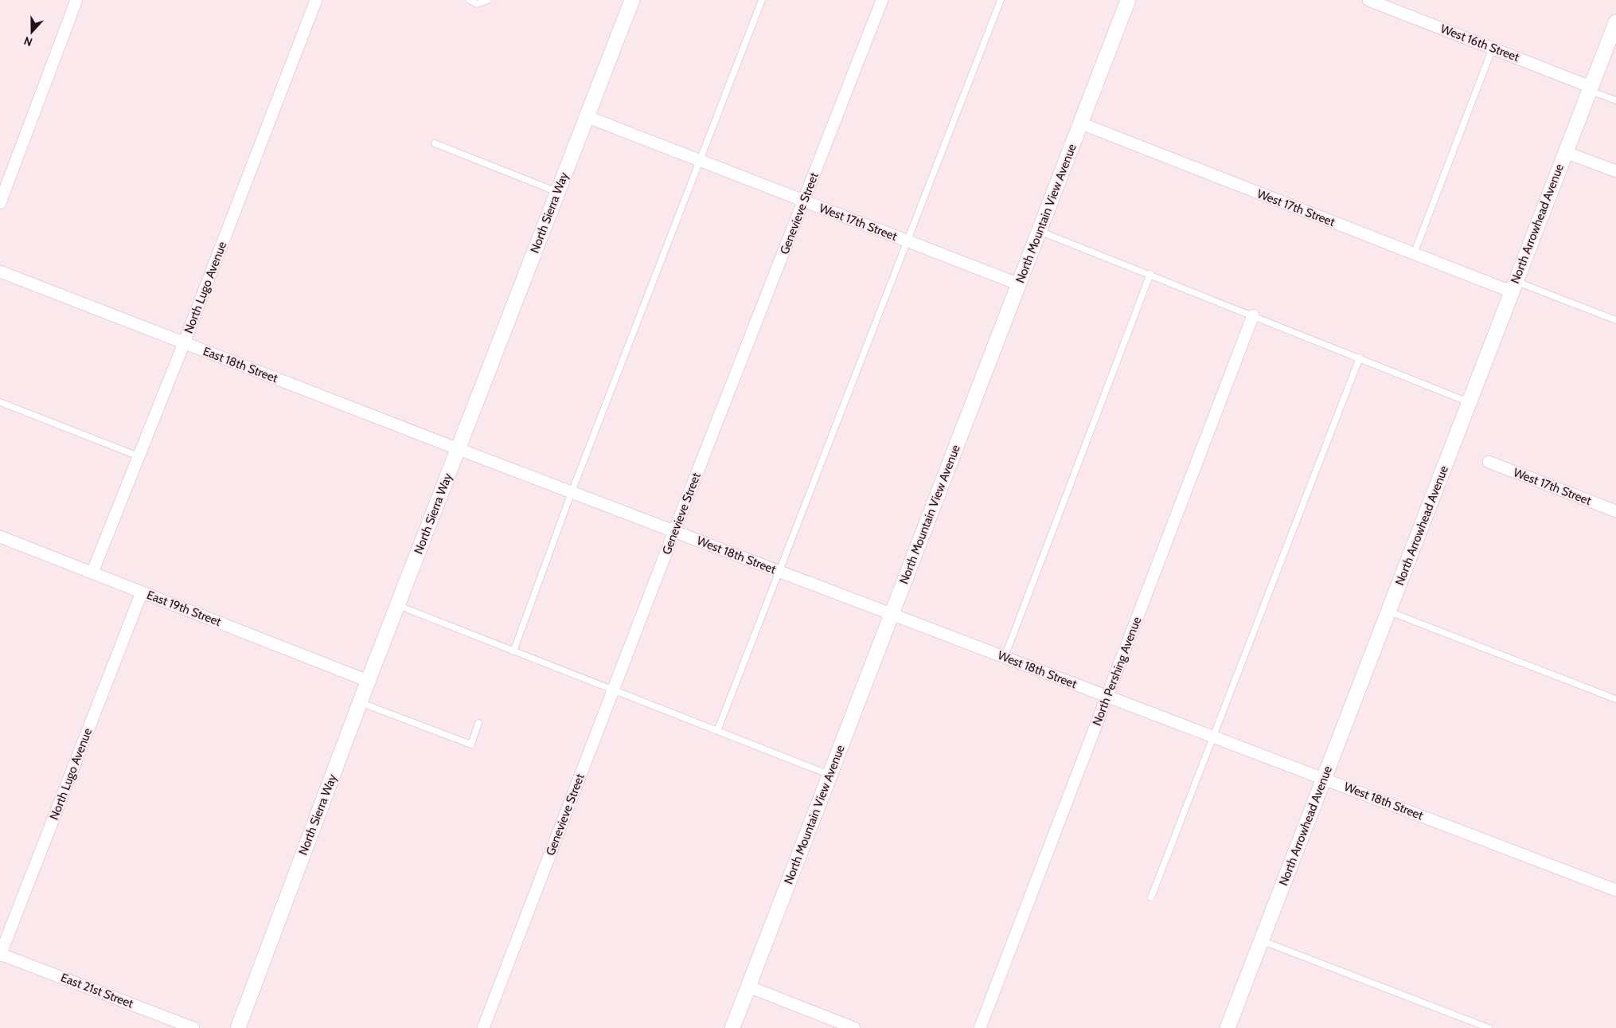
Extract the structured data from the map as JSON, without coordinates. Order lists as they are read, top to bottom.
{
  "streets": {
    "street": [
      "West 16th Street",
      "West 17th Street",
      "North Sierra Way",
      "Genevieve Street",
      "North Mountain View Avenue",
      "North Arrowhead Avenue",
      "North Lugo Avenue",
      "East 18th Street",
      "West 18th Street",
      "East 19th Street",
      "North Pershing Avenue",
      "East 21st Street"
    ]
  },
  "crossings": [
    ["West 16th Street", "North Arrowhead Avenue"],
    ["West 17th Street", "North Sierra Way"],
    ["West 17th Street", "Genevieve Street"],
    ["West 17th Street", "North Mountain View Avenue"],
    ["West 17th Street", "North Arrowhead Avenue"],
    ["North Sierra Way", "East 18th Street"],
    ["North Sierra Way", "West 18th Street"],
    ["North Sierra Way", "East 19th Street"],
    ["Genevieve Street", "West 18th Street"],
    ["North Mountain View Avenue", "West 18th Street"],
    ["North Arrowhead Avenue", "West 18th Street"],
    ["North Lugo Avenue", "East 18th Street"],
    ["North Lugo Avenue", "East 19th Street"],
    ["North Lugo Avenue", "East 21st Street"],
    ["East 18th Street", "West 18th Street"],
    ["West 18th Street", "North Pershing Avenue"]
  ],
  "north": "bottom"
}
